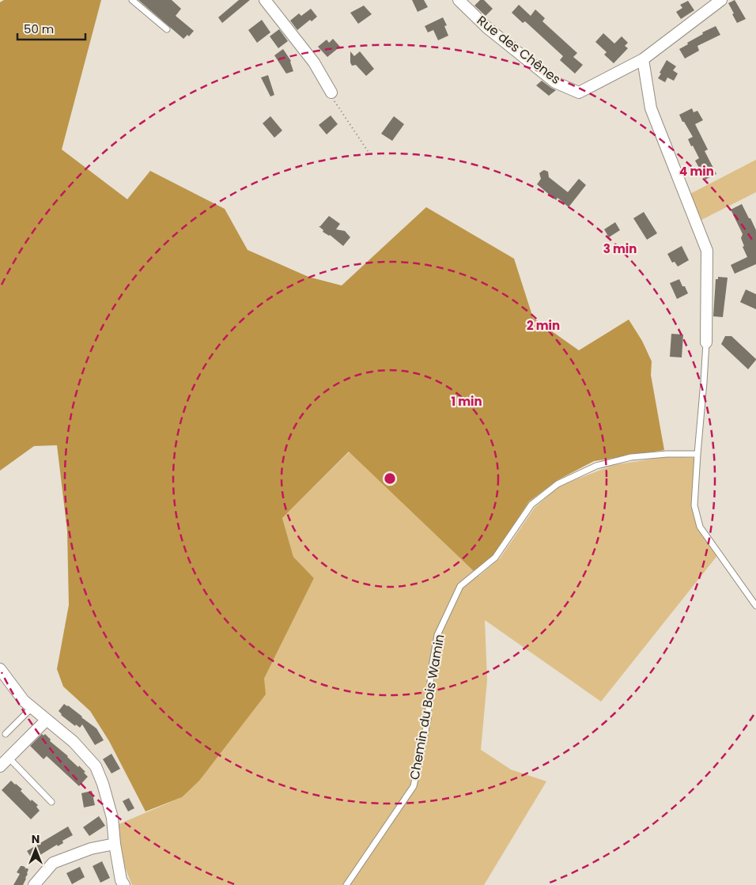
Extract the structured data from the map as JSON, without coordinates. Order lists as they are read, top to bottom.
{
  "streets": {
    "street": ["Rue des Chênes"],
    "lane": ["Chemin du Bois Wamin"]
  },
  "scale_bar": "50 m",
  "north": "top",
  "rings": [
    "4 min",
    "3 min",
    "2 min",
    "1 min"
  ]
}
